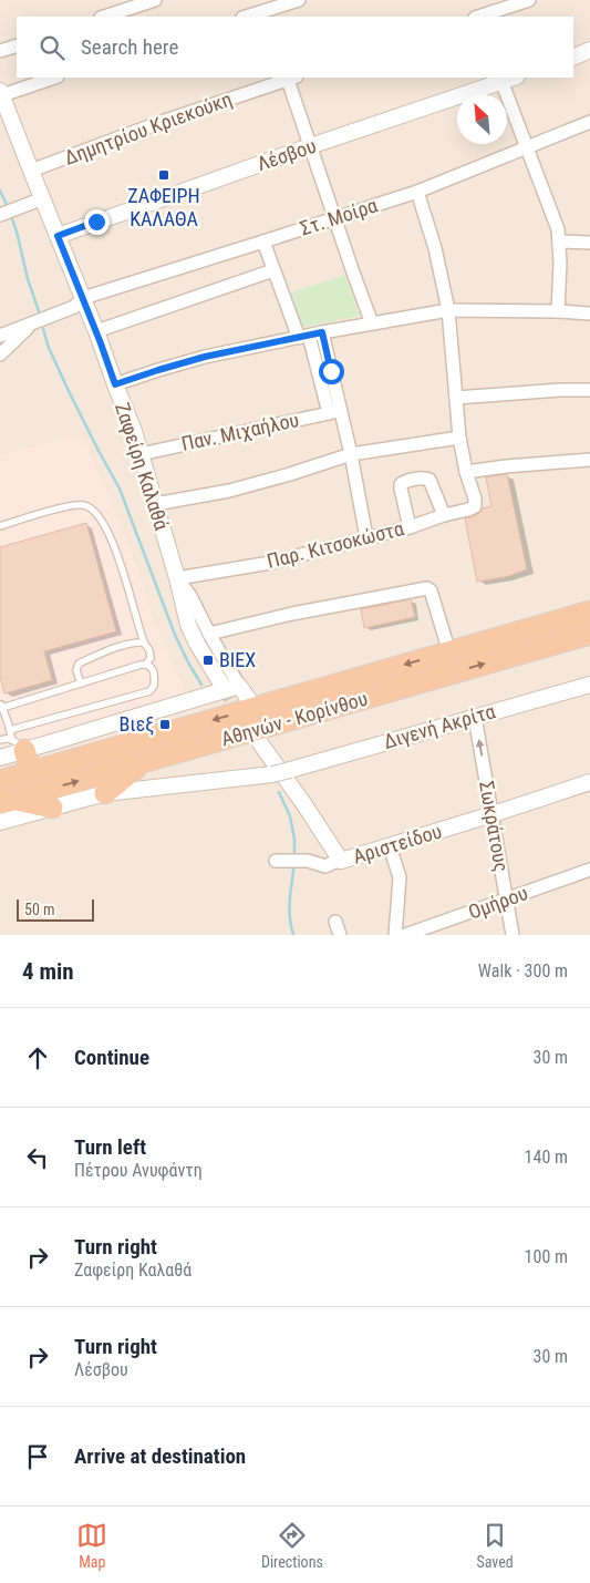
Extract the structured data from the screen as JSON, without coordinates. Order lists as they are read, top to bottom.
{
  "streets": {
    "highway": ["Αθηνών - Κορίνθου"],
    "street": [
      "Δημητρίου Κριεκούκη",
      "Λέσβου",
      "Στ. Μοίρα",
      "Παν. Μιχαήλου",
      "Ζαφείρη Καλαθά",
      "Παρ. Κιτσοκώστα",
      "Διγενή Ακρίτα",
      "Σωκράτους",
      "Αριστείδου",
      "Ομήρου"
    ]
  },
  "crossings": [
    ["Δημητρίου Κριεκούκη", "Ζαφείρη Καλαθά"],
    ["Λέσβου", "Ζαφείρη Καλαθά"],
    ["Στ. Μοίρα", "Ζαφείρη Καλαθά"],
    ["Παν. Μιχαήλου", "Ζαφείρη Καλαθά"],
    ["Ζαφείρη Καλαθά", "Παρ. Κιτσοκώστα"],
    ["Διγενή Ακρίτα", "Σωκράτους"],
    ["Σωκράτους", "Αριστείδου"],
    ["Σωκράτους", "Ομήρου"]
  ],
  "one_way": ["Σωκράτους"],
  "places": {
    "transit": ["ΖΑΦΕΙΡΗ ΚΑΛΑΘΑ", "ΒΙΕΧ", "Βιεξ"]
  },
  "scale_bar": "50 m",
  "north": "top left",
  "page": {
    "search": "Search here",
    "scale": "50 m",
    "heading": ["4 min", "Walk · 300 m"],
    "list": [
      ["Continue", "30 m"],
      ["Turn left", "Πέτρου Ανυφάντη", "140 m"],
      ["Turn right", "Ζαφείρη Καλαθά", "100 m"],
      ["Turn right", "Λέσβου", "30 m"],
      "Arrive at destination"
    ],
    "nav": ["Map", "Directions", "Saved"]
  }
}
